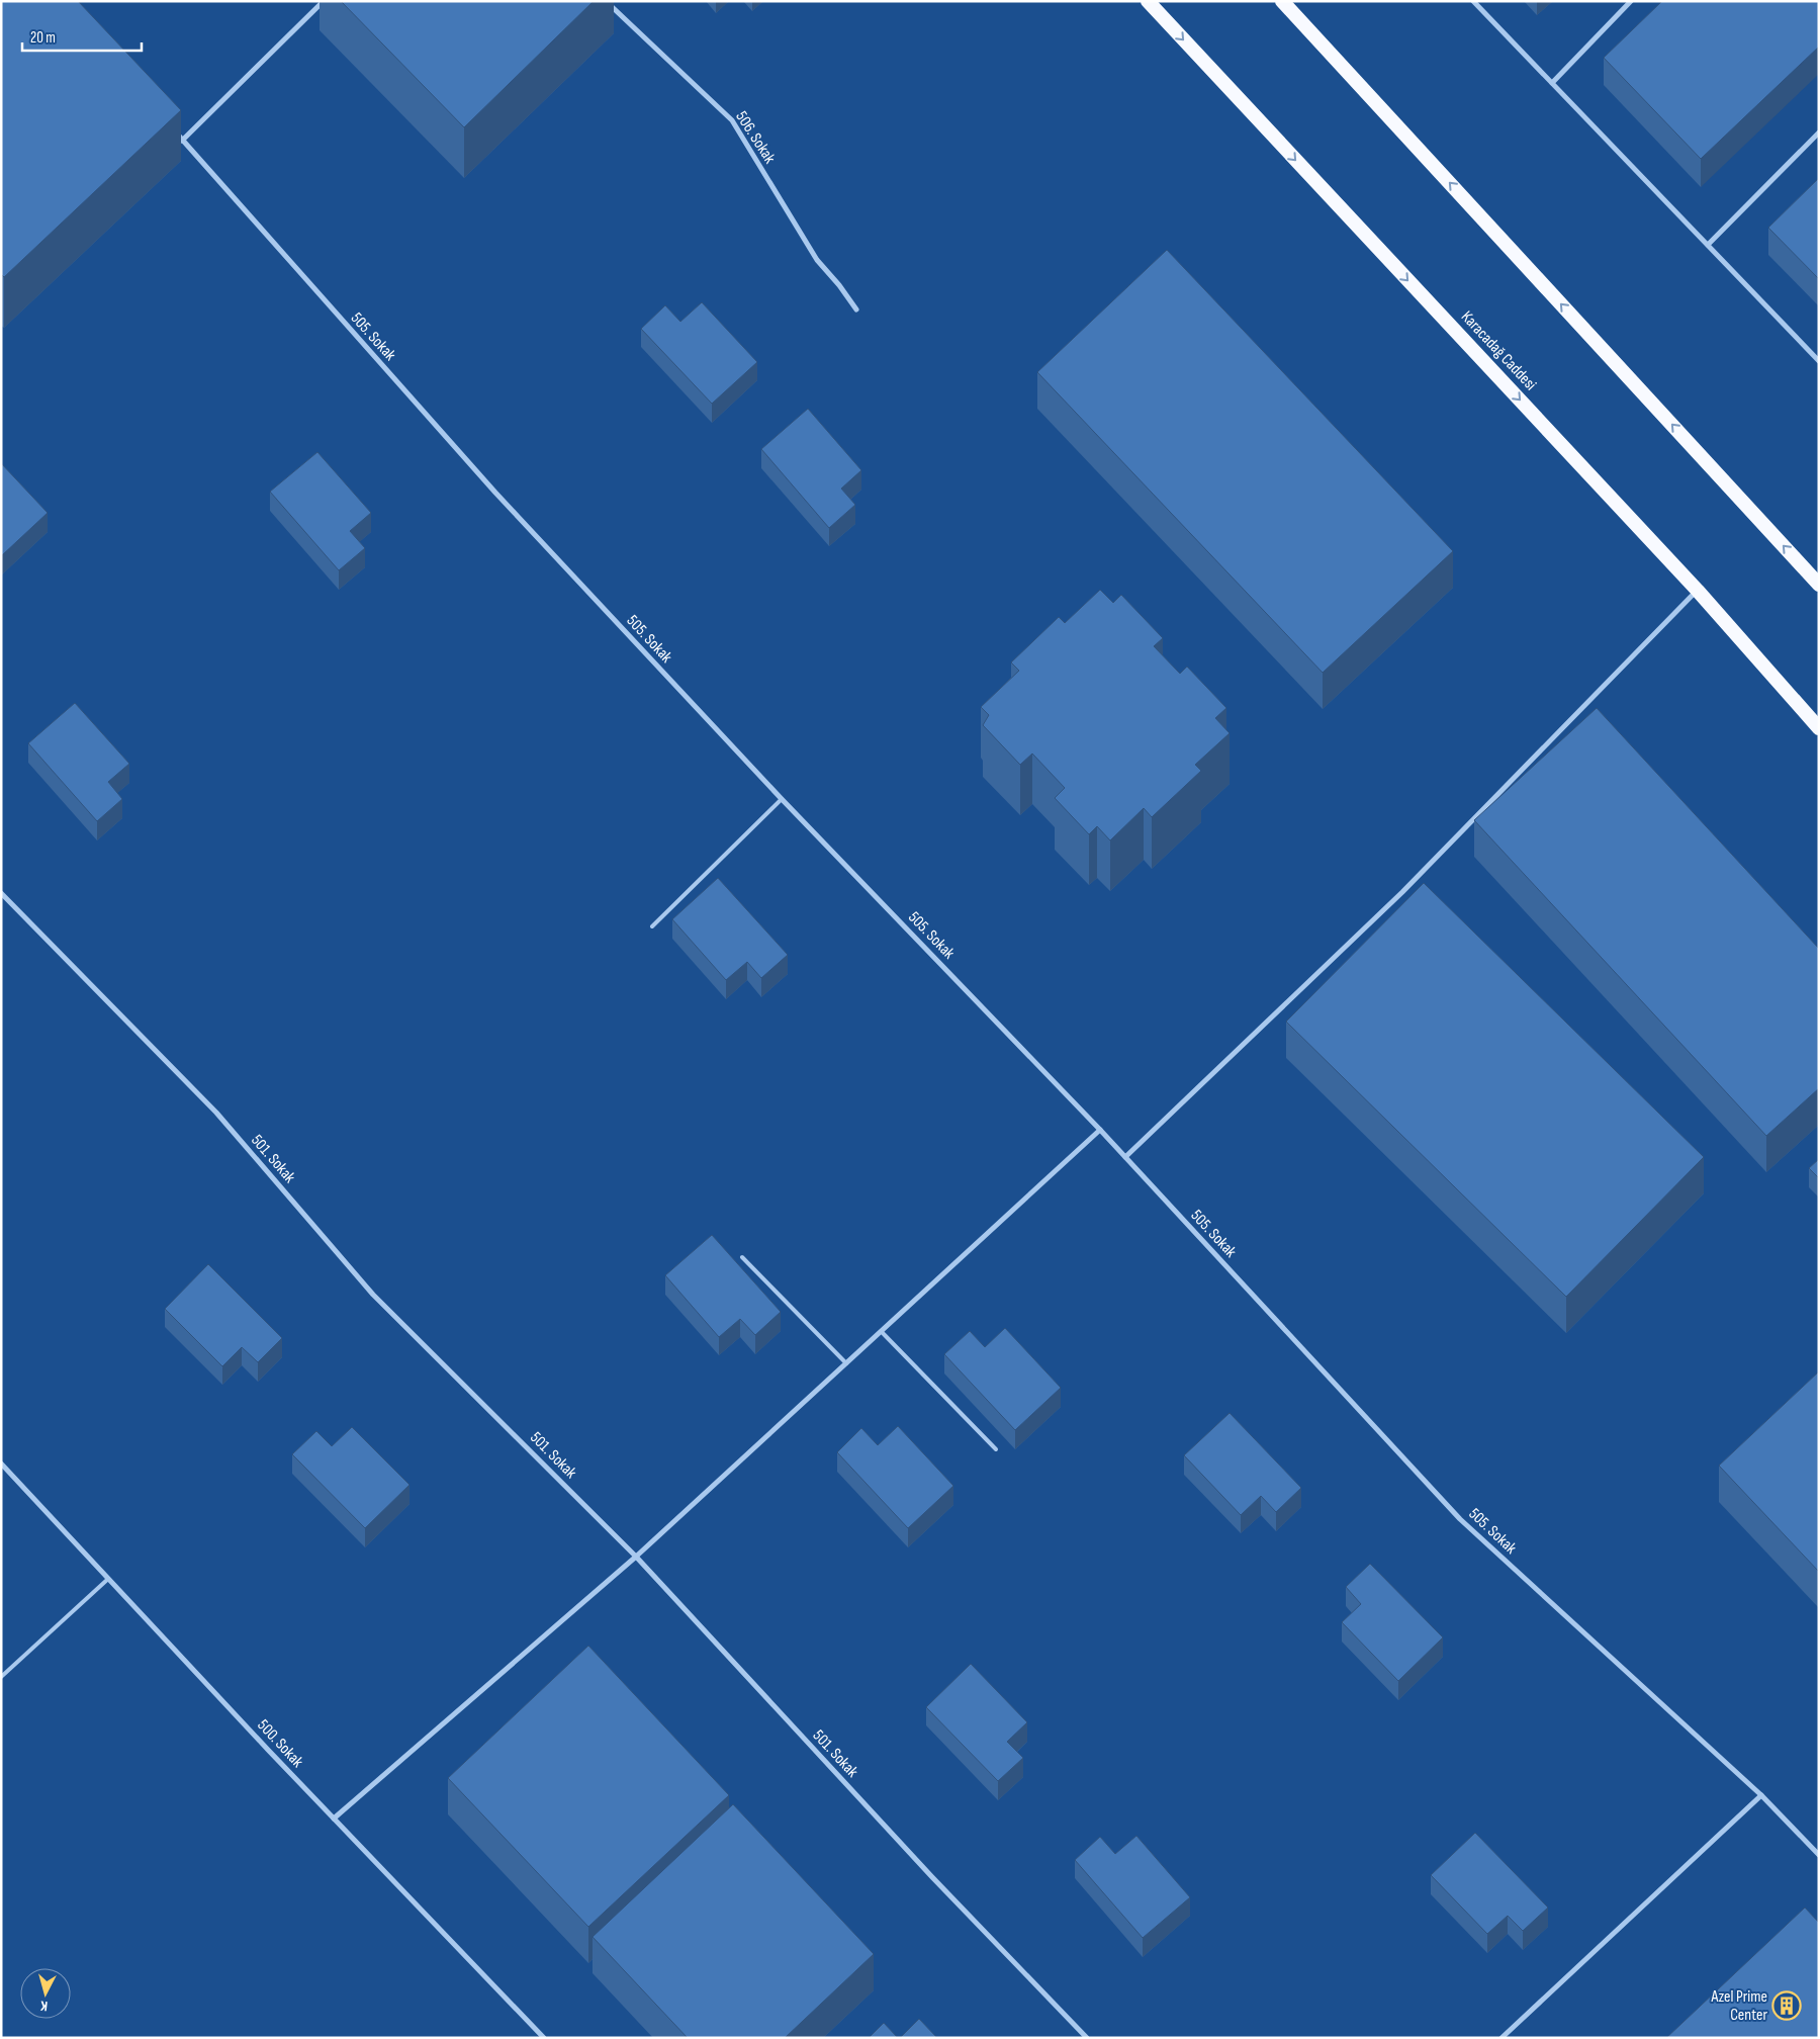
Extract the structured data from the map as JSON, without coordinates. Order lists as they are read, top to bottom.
{
  "streets": {
    "highway": ["Karacadağ Caddesi"],
    "street": [
      "506. Sokak",
      "505. Sokak",
      "501. Sokak",
      "500. Sokak"
    ]
  },
  "places": {
    "building": ["Azel Prime Center"]
  },
  "scale_bar": "20 m",
  "north": "bottom"
}
